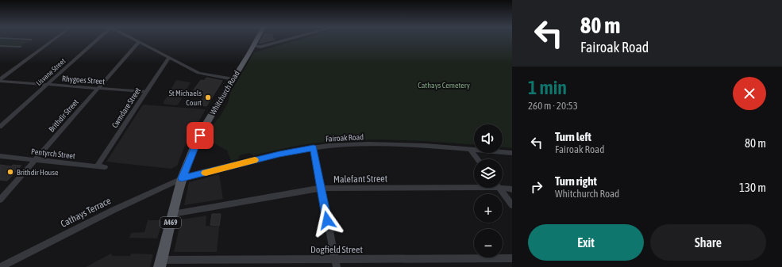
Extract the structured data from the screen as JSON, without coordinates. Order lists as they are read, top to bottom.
{
  "streets": {
    "main road": ["Whitchurch Road", "A469"],
    "street": [
      "Lisvane Street",
      "Rhygoes Street",
      "Cwmdare Street",
      "Brithdir Street",
      "Fairoak Road",
      "Pentyrch Street",
      "Malefant Street",
      "Cathays Terrace",
      "Dogfield Street"
    ]
  },
  "crossings": [
    ["Lisvane Street", "Rhygoes Street"],
    ["Rhygoes Street", "Cwmdare Street"],
    ["Rhygoes Street", "Brithdir Street"],
    ["Whitchurch Road", "Fairoak Road"],
    ["Whitchurch Road", "Cathays Terrace"],
    ["Whitchurch Road", "A469"],
    ["Cwmdare Street", "Pentyrch Street"],
    ["Brithdir Street", "Pentyrch Street"],
    ["Fairoak Road", "Cathays Terrace"],
    ["Fairoak Road", "A469"],
    ["Malefant Street", "A469"],
    ["Cathays Terrace", "A469"],
    ["A469", "Dogfield Street"]
  ],
  "parks": ["Cathays Cemetery"],
  "places": ["St Michaels Court", "Brithdir House"],
  "page": {
    "turn": ["80 m", "Fairoak Road"],
    "heading": ["1 min", "260 m · 20:53"],
    "list": [
      {
        "name": "Turn left",
        "note": "Fairoak Road",
        "value": "80 m"
      },
      {
        "name": "Turn right",
        "note": "Whitchurch Road",
        "value": "130 m"
      }
    ],
    "map_buttons": ["+", "−"],
    "buttons": ["Exit", "Share"]
  }
}
